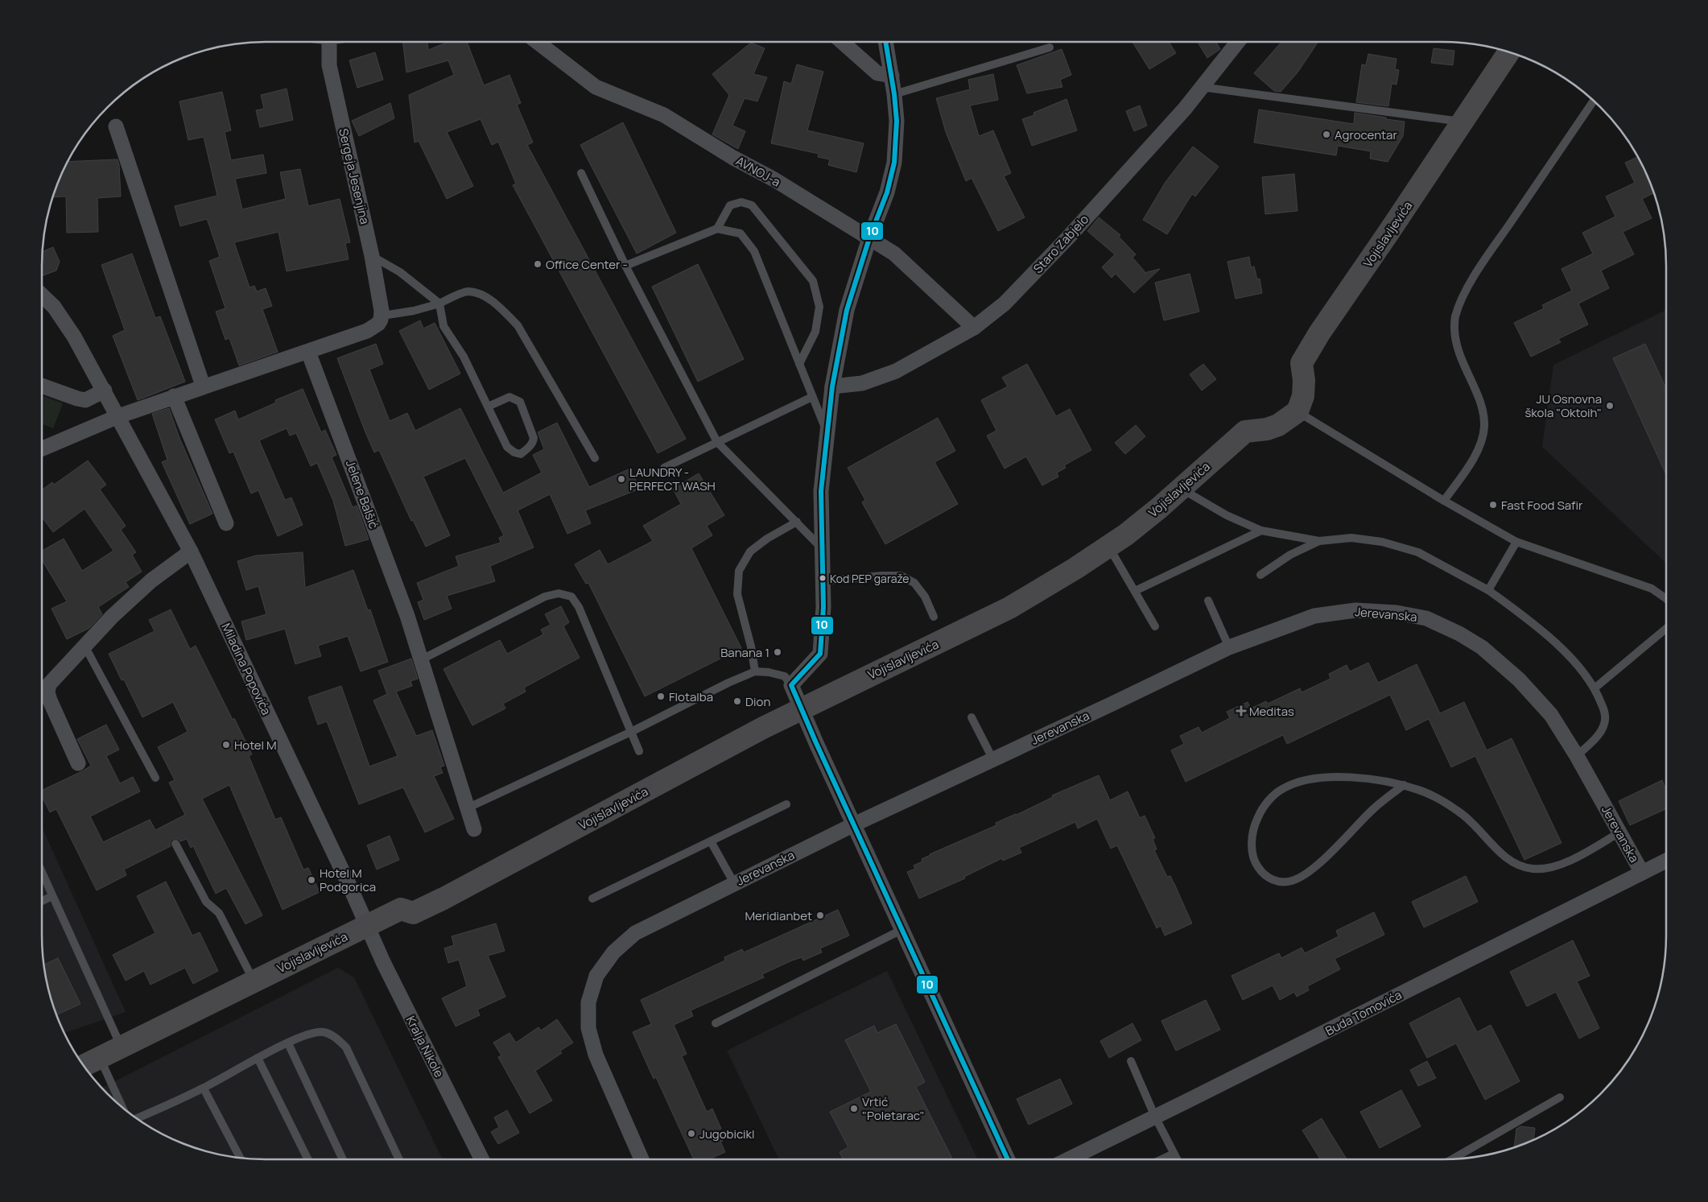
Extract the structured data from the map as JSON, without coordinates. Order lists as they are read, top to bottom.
{
  "streets": {
    "main road": ["Vojislavljevića"],
    "street": [
      "AVNOJ-a",
      "Sergeja Jesenjina",
      "Staro Zabjelo",
      "Jelene Balšić",
      "Jerevanska",
      "Miladina Popovića",
      "Buda Tomovića",
      "Kralja Nikole"
    ]
  },
  "crossings": [
    ["AVNOJ-a", "Staro Zabjelo"],
    ["Vojislavljevića", "Miladina Popovića"],
    ["Vojislavljevića", "Kralja Nikole"],
    ["Jerevanska", "Buda Tomovića"],
    ["Miladina Popovića", "Kralja Nikole"]
  ],
  "places": {
    "other": [
      "Agrocentar",
      "Office Center -",
      "JU Osnovna škola \"Oktoih\"",
      "LAUNDRY - PERFECT WASH",
      "Fast Food Safir",
      "Kod PEP garaže",
      "Banana 1",
      "Flotalba",
      "Dion",
      "Hotel M",
      "Hotel M Podgorica",
      "Meridianbet",
      "Vrtić \"Poletarac\"",
      "Jugobicikl"
    ],
    "health": ["Meditas"]
  },
  "lines": ["transit line 10"]
}
